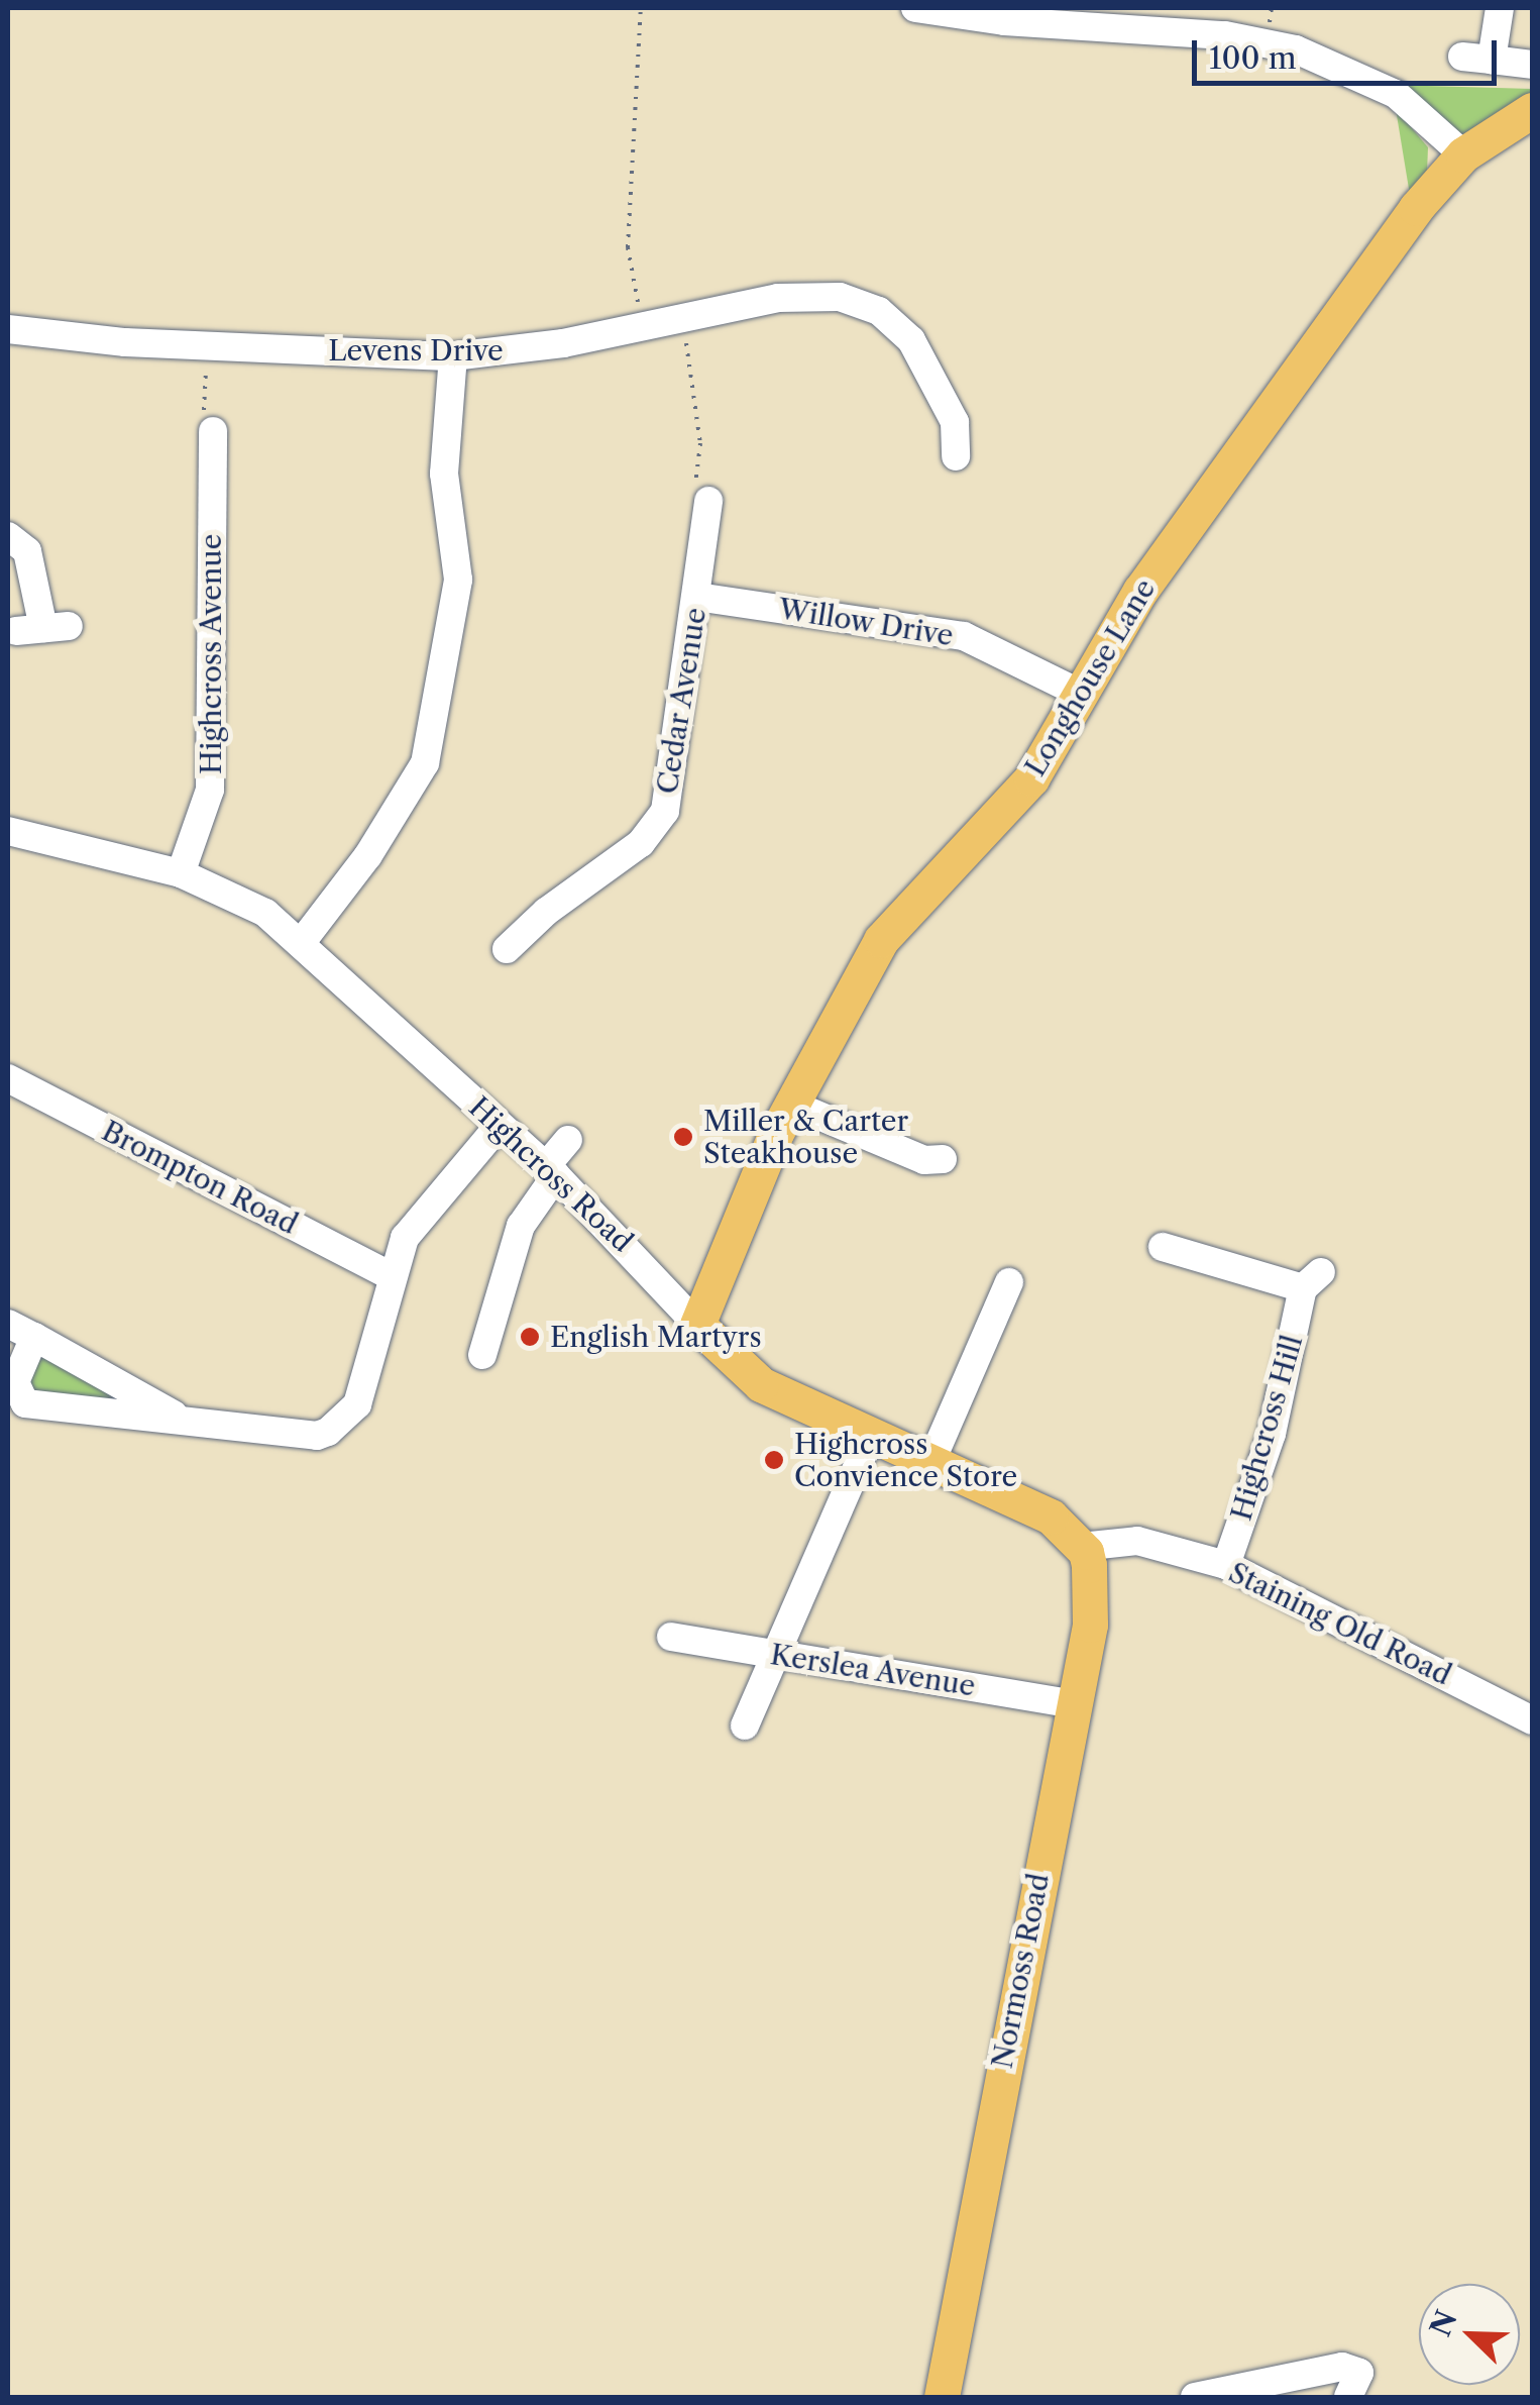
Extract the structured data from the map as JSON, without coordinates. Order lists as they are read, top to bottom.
{
  "streets": {
    "main road": ["Longhouse Lane", "Highcross Road", "Normoss Road"],
    "street": [
      "Levens Drive",
      "Willow Drive",
      "Highcross Avenue",
      "Cedar Avenue",
      "Brompton Road",
      "Highcross Hill",
      "Staining Old Road",
      "Kerslea Avenue"
    ]
  },
  "crossings": [
    ["Willow Drive", "Longhouse Lane"],
    ["Willow Drive", "Cedar Avenue"],
    ["Highcross Avenue", "Highcross Road"],
    ["Longhouse Lane", "Highcross Road"],
    ["Highcross Road", "Staining Old Road"],
    ["Highcross Road", "Normoss Road"],
    ["Highcross Hill", "Staining Old Road"],
    ["Staining Old Road", "Normoss Road"],
    ["Kerslea Avenue", "Normoss Road"]
  ],
  "places": ["Miller & Carter Steakhouse", "English Martyrs", "Highcross Convience Store"],
  "scale_bar": "100 m",
  "north": "top left"
}
